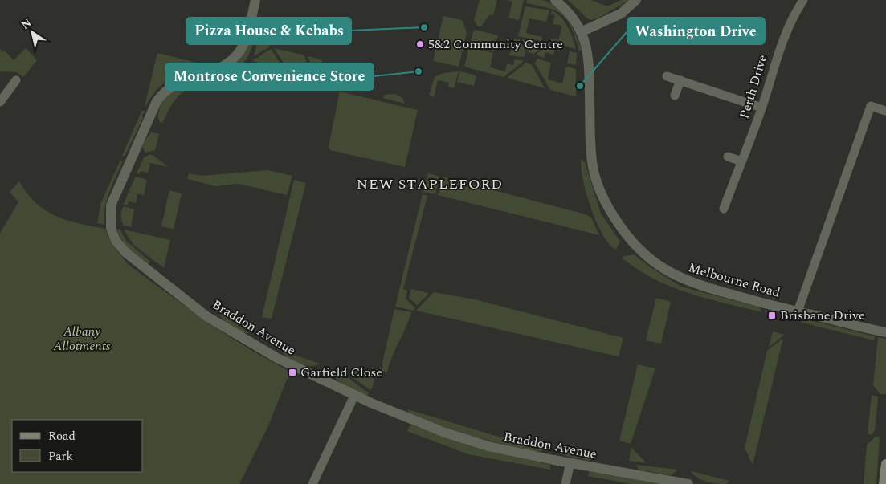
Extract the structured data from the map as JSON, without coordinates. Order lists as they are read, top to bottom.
{
  "streets": {
    "street": ["Perth Drive", "Melbourne Road", "Braddon Avenue"]
  },
  "districts": ["NEW STAPLEFORD"],
  "parks": ["Albany Allotments"],
  "places": {
    "other": [
      "Pizza House & Kebabs",
      "5&2 Community Centre",
      "Montrose Convenience Store",
      "Washington Drive"
    ],
    "transit": ["Brisbane Drive", "Garfield Close"]
  },
  "legend": ["Road", "Park"],
  "north": "top left"
}
